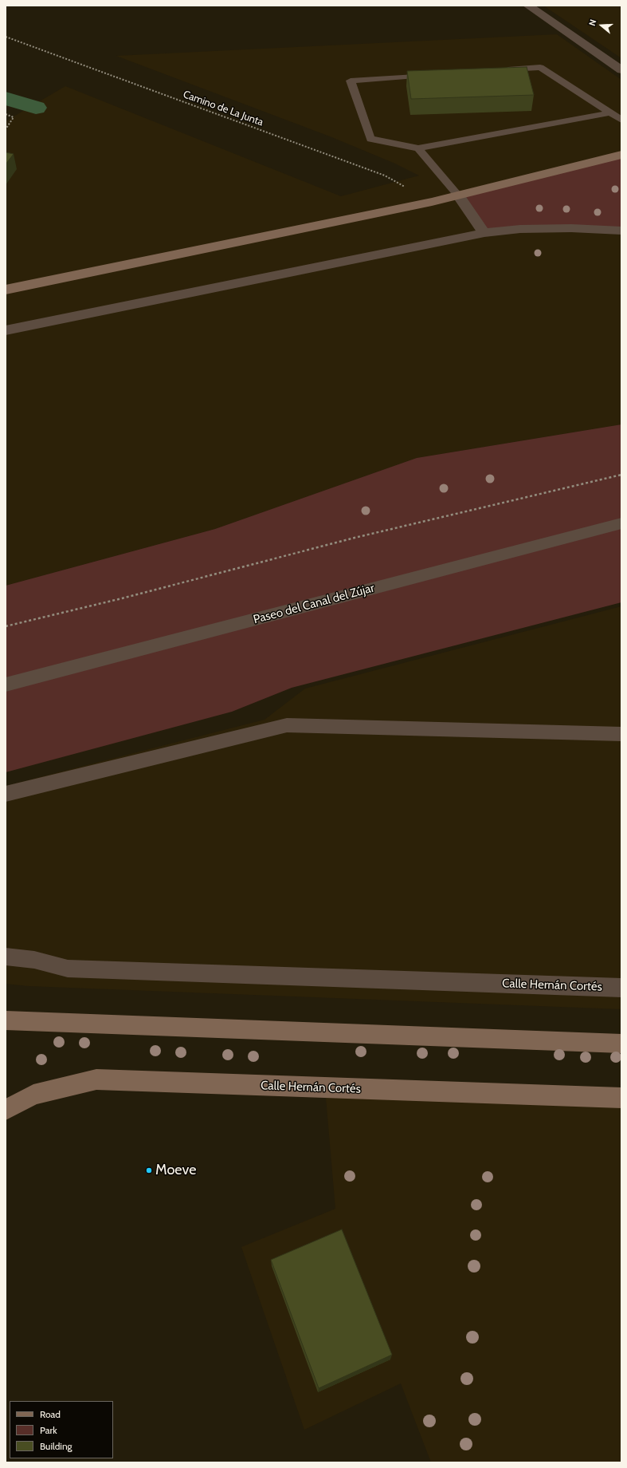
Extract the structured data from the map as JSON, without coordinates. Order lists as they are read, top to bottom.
{
  "streets": {
    "street": ["Paseo del Canal del Zújar", "Calle Hernán Cortés"],
    "path": ["Camino de La Junta"]
  },
  "places": ["Moeve"],
  "legend": ["Road", "Park", "Building"],
  "north": "left"
}
